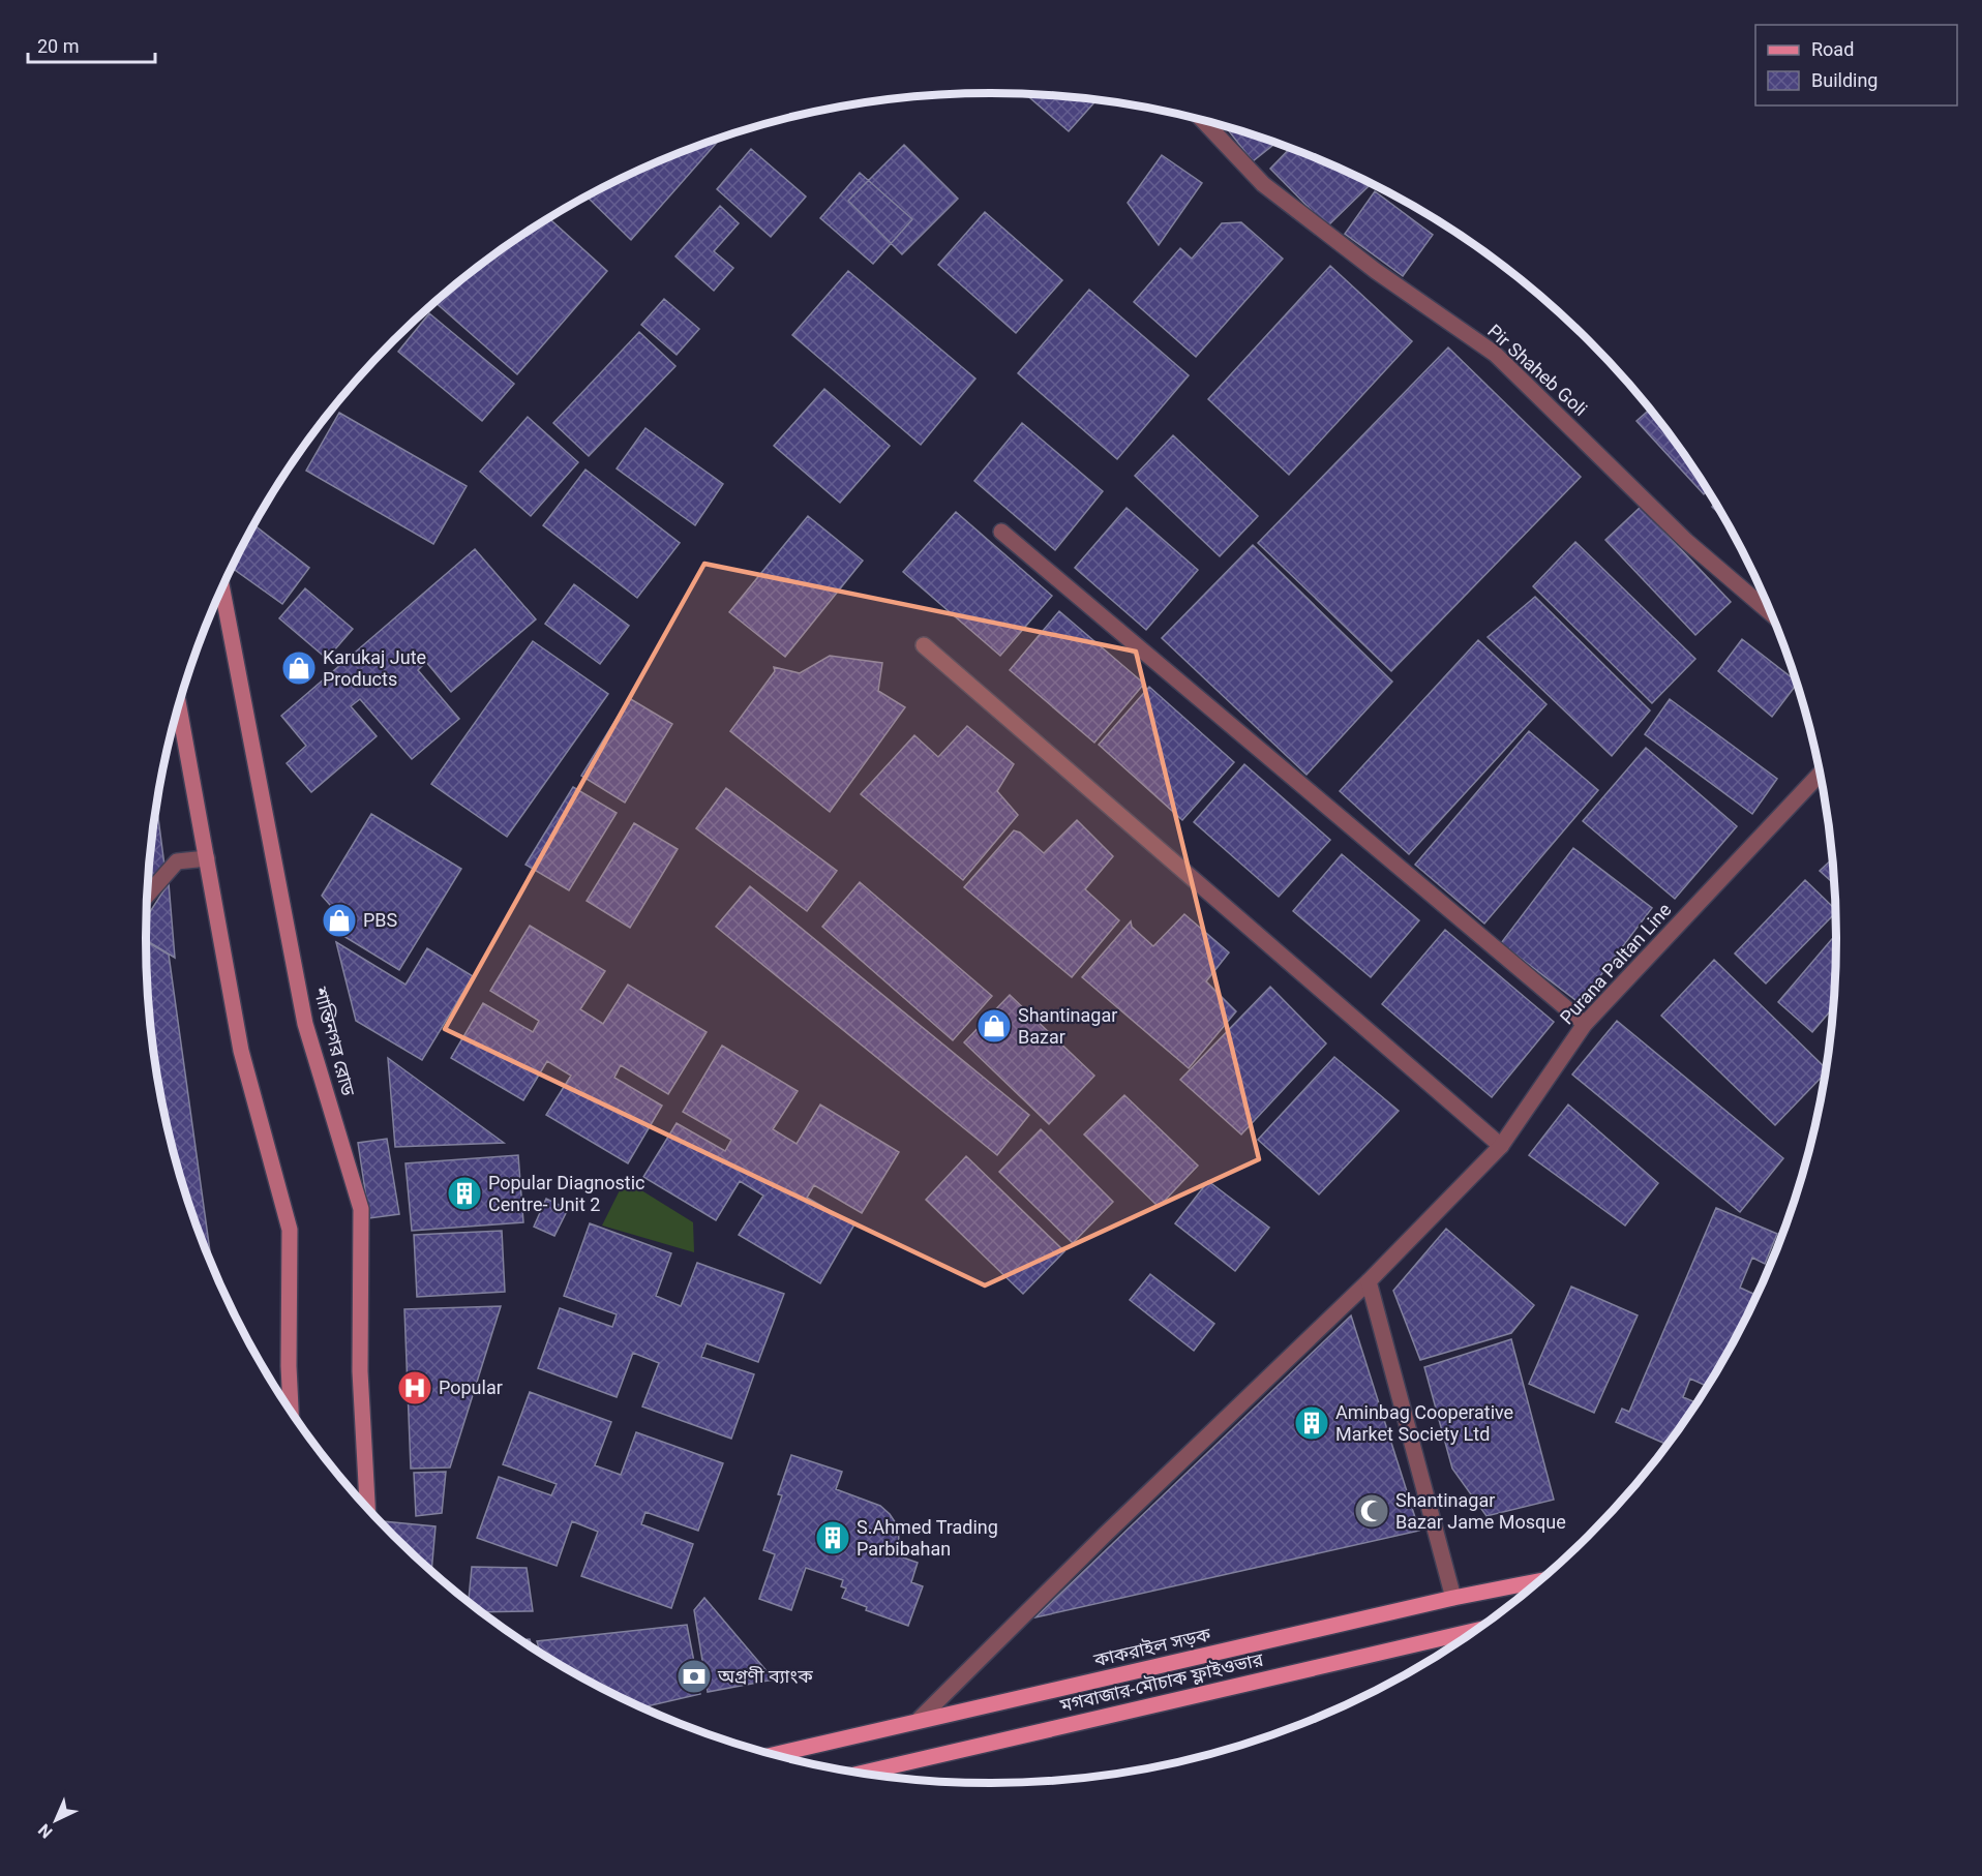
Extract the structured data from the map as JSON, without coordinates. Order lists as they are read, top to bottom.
{
  "streets": {
    "main road": ["শান্তিনগর রোড", "কাকরাইল সড়ক", "মগবাজার-মৌচাক ফ্লাইওভার"],
    "street": ["Pir Shaheb Goli", "Purana Paltan Line"]
  },
  "crossings": [
    ["Purana Paltan Line", "কাকরাইল সড়ক"]
  ],
  "places": {
    "shop": ["Karukaj Jute Products", "PBS", "Shantinagar Bazar"],
    "building": ["Popular Diagnostic Centre- Unit 2", "Aminbag Cooperative Market Society Ltd", "S.Ahmed Trading Parbibahan"],
    "hospital": ["Popular"],
    "mosque": ["Shantinagar Bazar Jame Mosque"],
    "bank": ["অগ্রণী ব্যাংক"]
  },
  "legend": ["Road", "Building"],
  "scale_bar": "20 m",
  "north": "bottom left"
}
